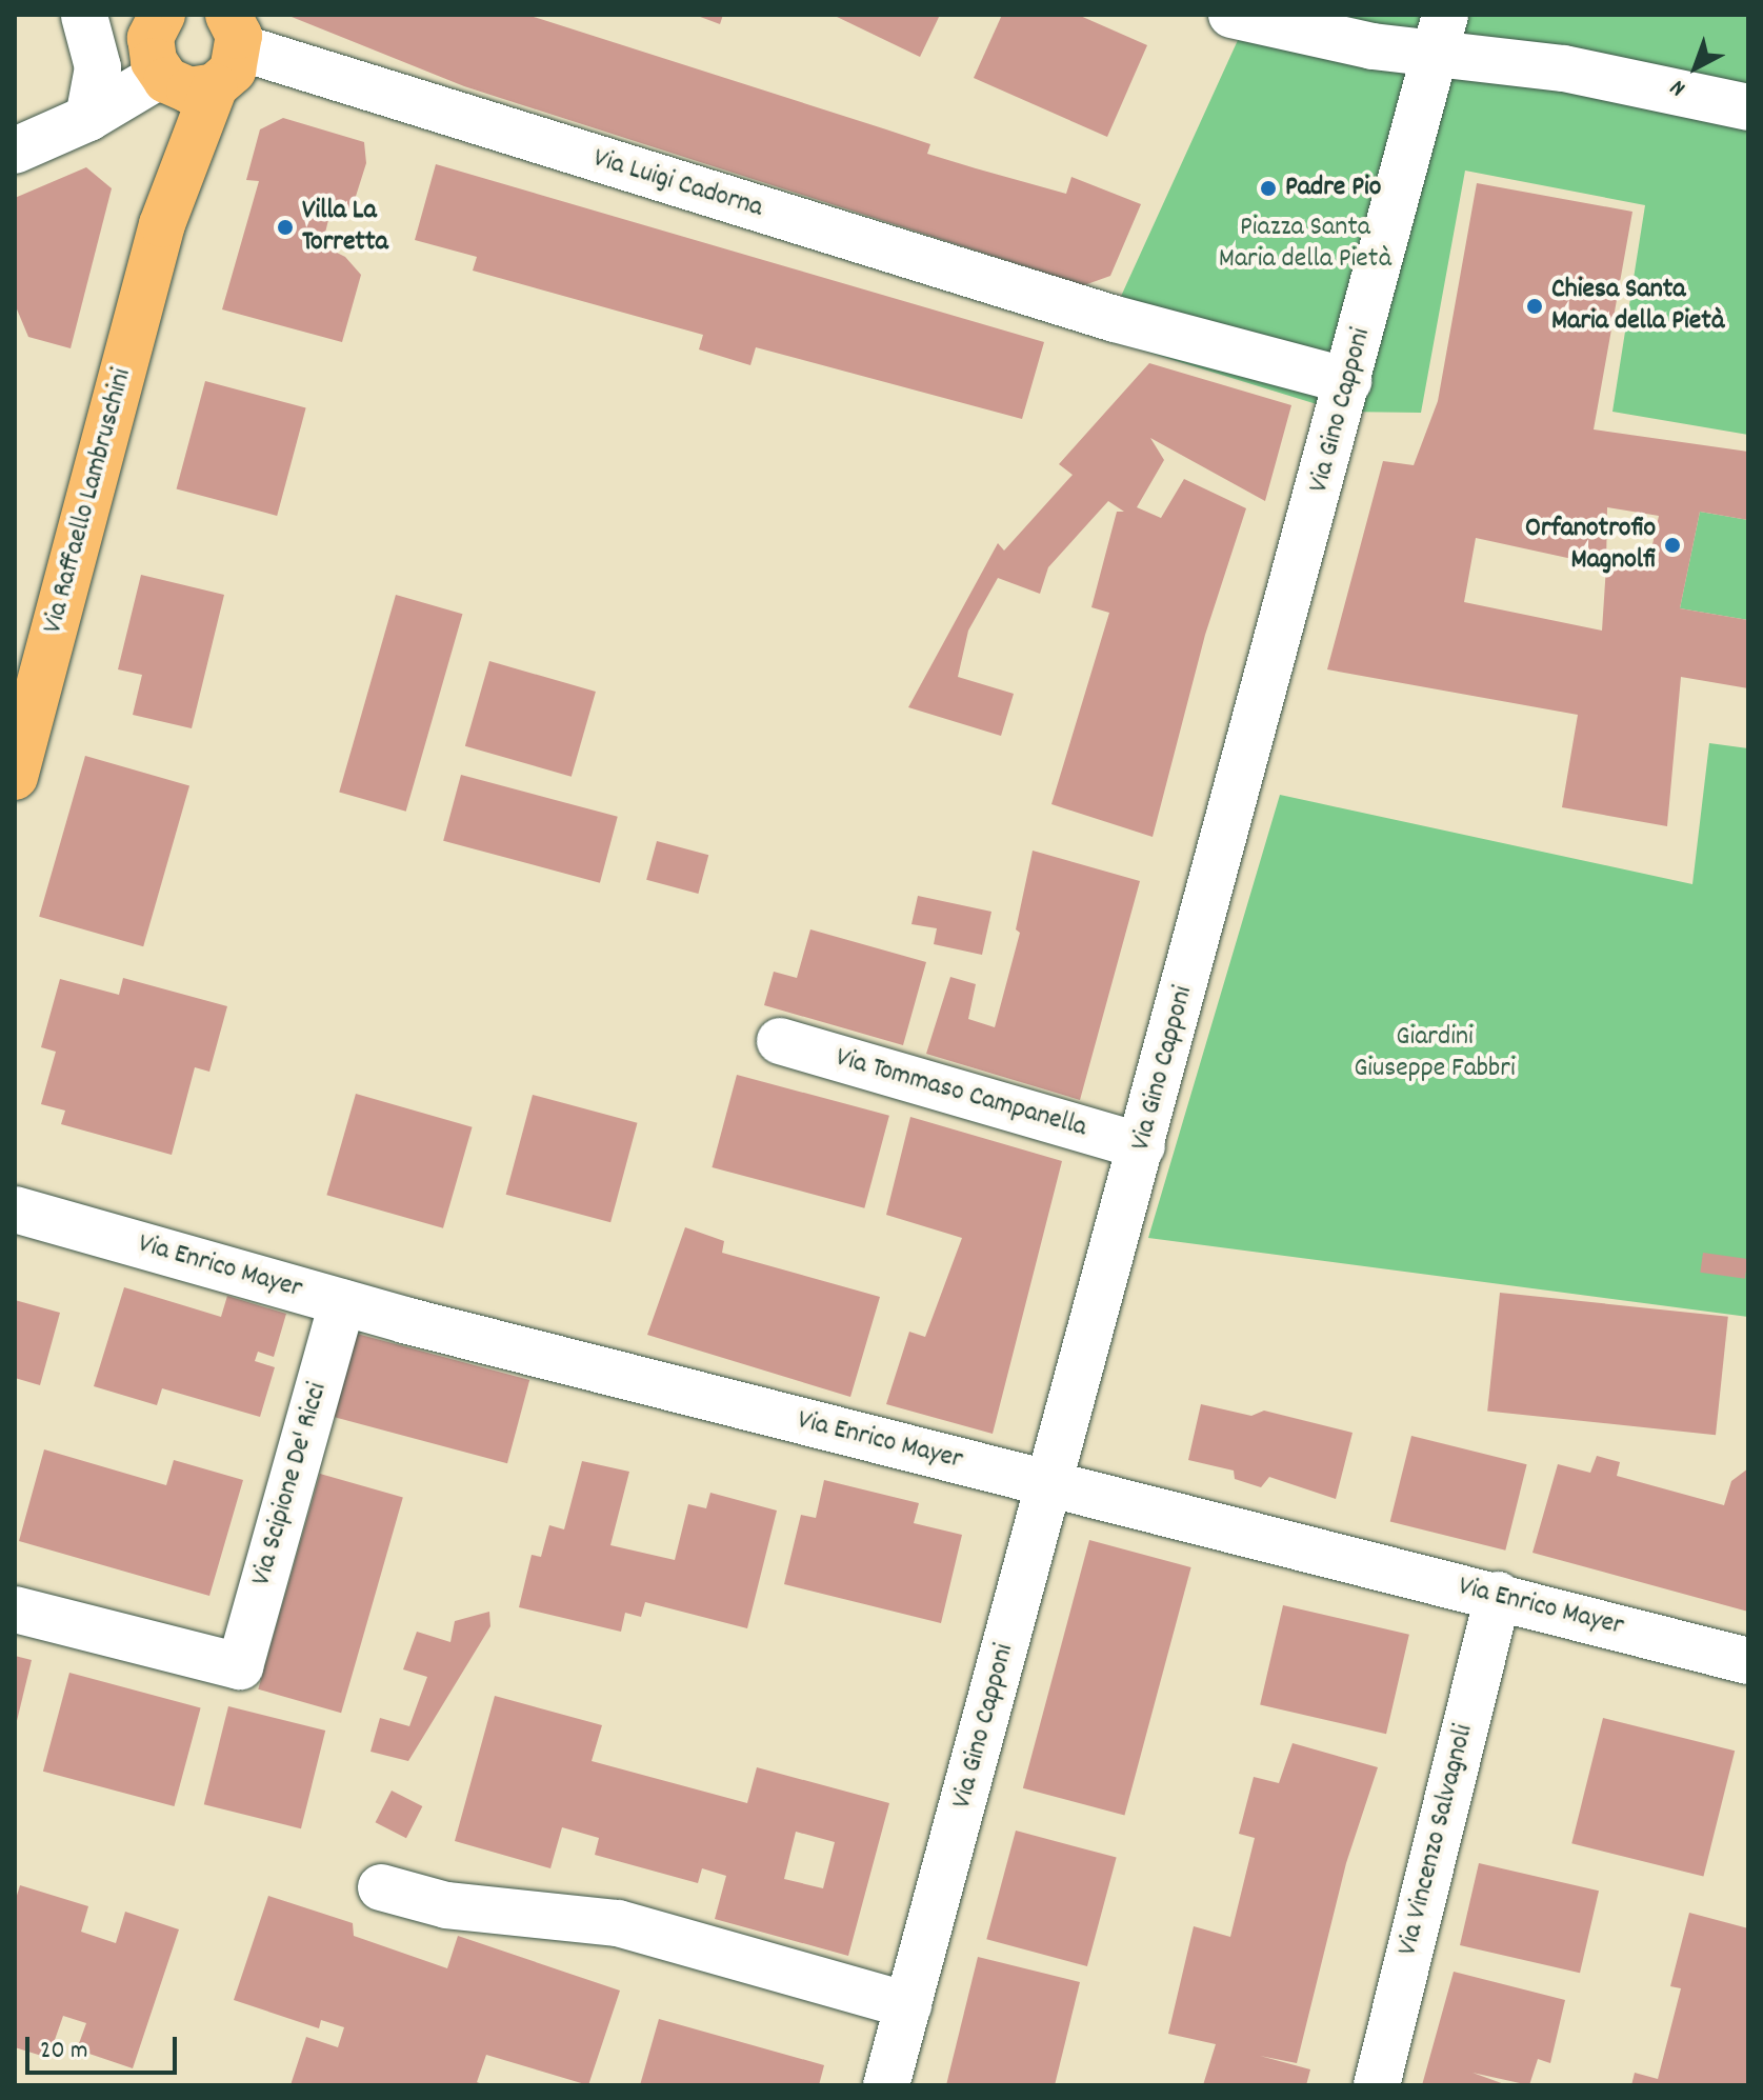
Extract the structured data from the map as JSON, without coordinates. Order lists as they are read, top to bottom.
{
  "streets": {
    "main road": ["Via Raffaello Lambruschini"],
    "street": [
      "Via Luigi Cadorna",
      "Via Gino Capponi",
      "Via Tommaso Campanella",
      "Via Enrico Mayer",
      "Via Scipione De' Ricci",
      "Via Vincenzo Salvagnoli"
    ]
  },
  "crossings": [
    ["Via Luigi Cadorna", "Via Gino Capponi"],
    ["Via Gino Capponi", "Via Tommaso Campanella"],
    ["Via Gino Capponi", "Via Enrico Mayer"],
    ["Via Enrico Mayer", "Via Scipione De' Ricci"],
    ["Via Enrico Mayer", "Via Vincenzo Salvagnoli"]
  ],
  "parks": ["Piazza Santa Maria della Pietà", "Giardini Giuseppe Fabbri"],
  "places": [
    "Padre Pio",
    "Villa La Torretta",
    "Chiesa Santa Maria della Pietà",
    "Orfanotrofio Magnolfi"
  ],
  "scale_bar": "20 m",
  "north": "bottom left"
}
